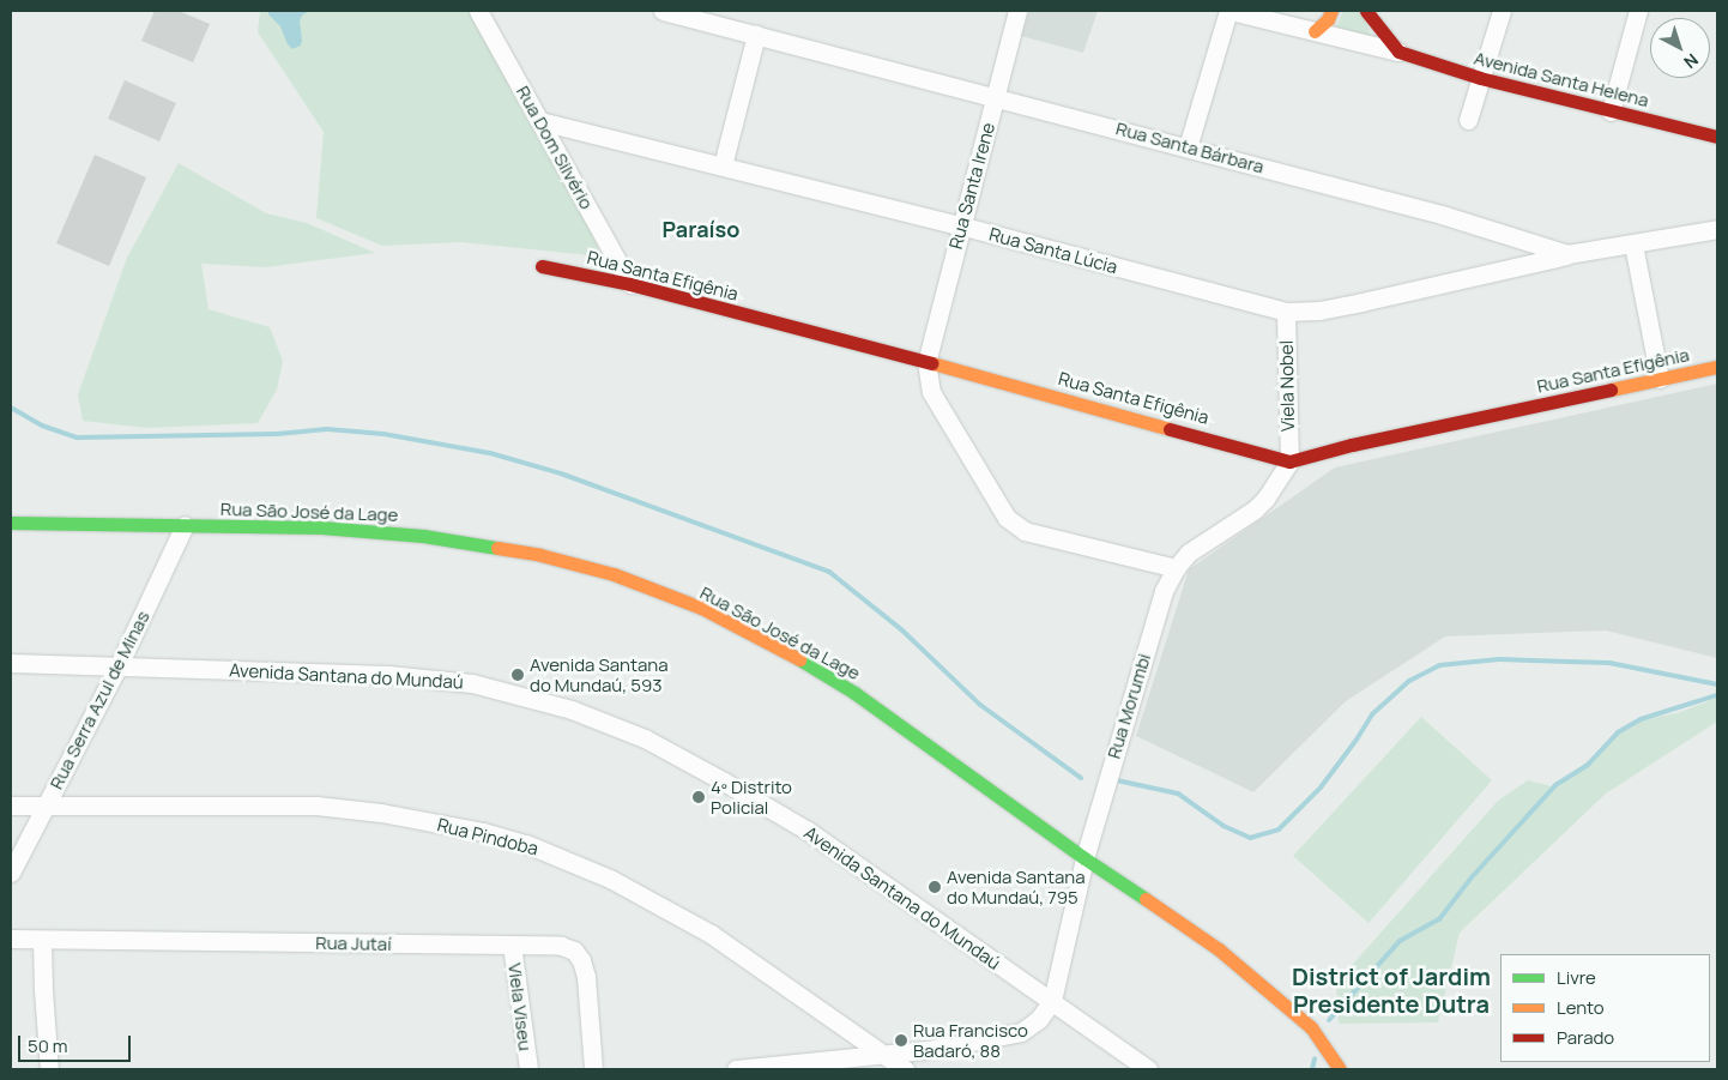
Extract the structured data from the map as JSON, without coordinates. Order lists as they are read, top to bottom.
{
  "streets": {
    "street": [
      "Avenida Santa Helena",
      "Rua Dom Silvério",
      "Rua Santa Bárbara",
      "Rua Santa Irene",
      "Rua Santa Lúcia",
      "Rua Santa Efigênia",
      "Viela Nobel",
      "Rua São José da Lage",
      "Avenida Santana do Mundaú",
      "Rua Serra Azul de Minas",
      "Rua Morumbi",
      "Rua Pindoba",
      "Rua Jutaí",
      "Viela Viseu"
    ]
  },
  "crossings": [
    ["Rua Dom Silvério", "Rua Santa Lúcia"],
    ["Rua Dom Silvério", "Rua Santa Efigênia"],
    ["Rua Santa Bárbara", "Rua Santa Irene"],
    ["Rua Santa Bárbara", "Rua Santa Lúcia"],
    ["Rua Santa Irene", "Rua Santa Lúcia"],
    ["Rua Santa Irene", "Rua Santa Efigênia"],
    ["Rua Santa Lúcia", "Viela Nobel"],
    ["Rua Santa Efigênia", "Viela Nobel"],
    ["Rua Santa Efigênia", "Rua Morumbi"],
    ["Viela Nobel", "Rua Morumbi"],
    ["Rua São José da Lage", "Rua Serra Azul de Minas"],
    ["Rua São José da Lage", "Rua Morumbi"],
    ["Avenida Santana do Mundaú", "Rua Serra Azul de Minas"],
    ["Avenida Santana do Mundaú", "Rua Morumbi"],
    ["Rua Serra Azul de Minas", "Rua Pindoba"],
    ["Rua Jutaí", "Viela Viseu"]
  ],
  "districts": ["Paraíso", "District of Jardim Presidente Dutra"],
  "places": [
    "Avenida Santana do Mundaú, 593",
    "4º Distrito Policial",
    "Avenida Santana do Mundaú, 795",
    "Rua Francisco Badaró, 88"
  ],
  "legend": ["Livre", "Lento", "Parado"],
  "scale_bar": "50 m",
  "north": "bottom right"
}
